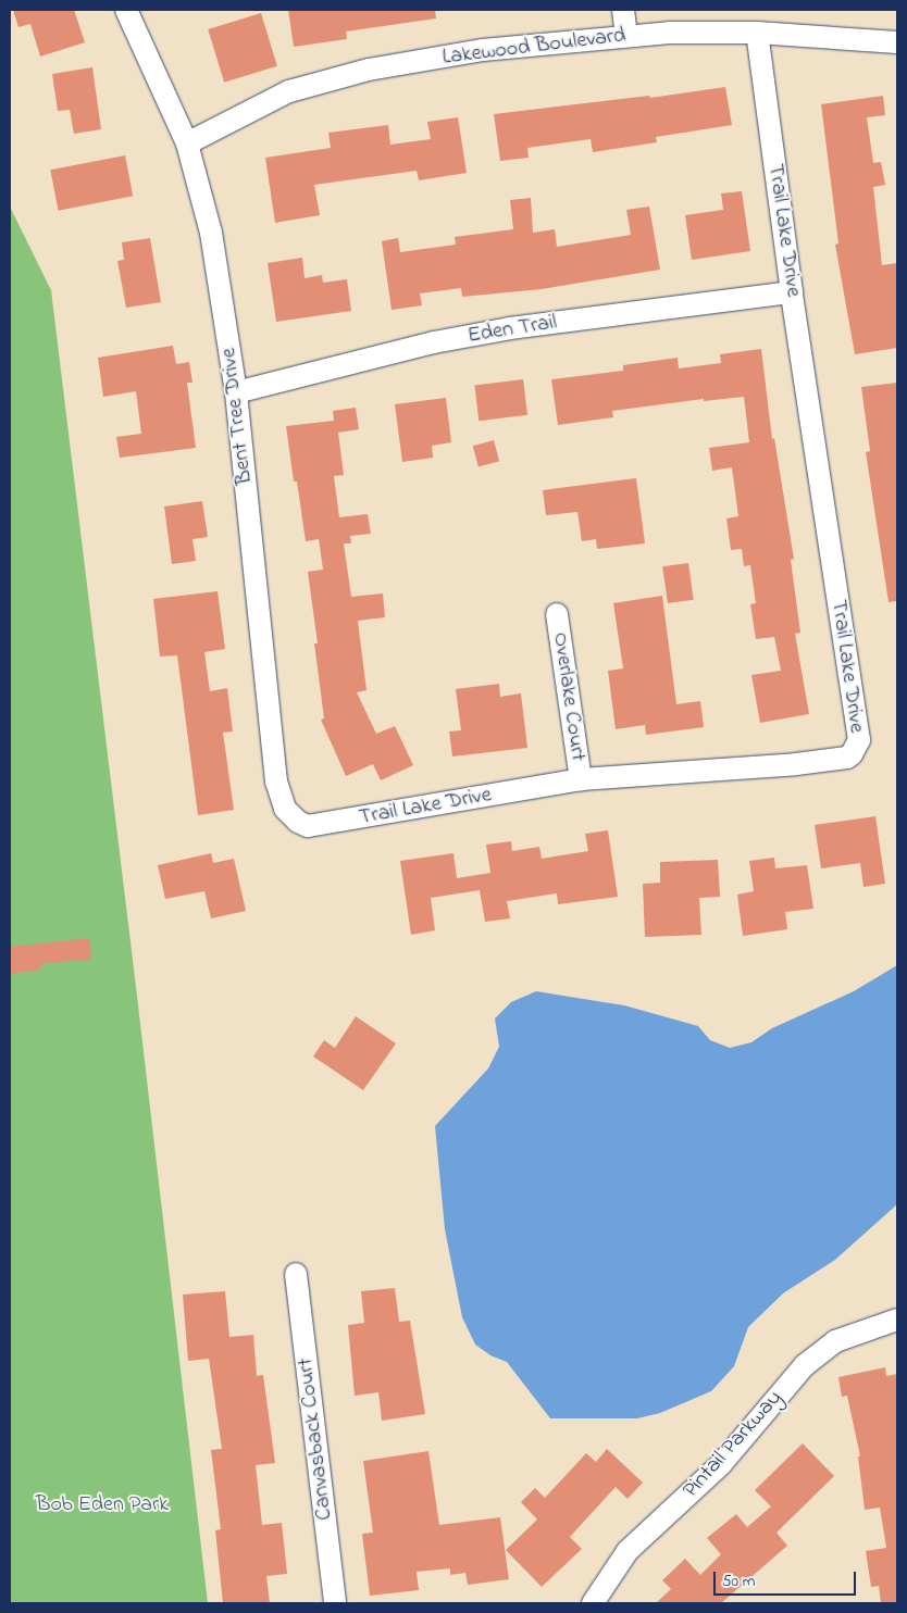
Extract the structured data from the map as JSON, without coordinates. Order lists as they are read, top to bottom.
{
  "streets": {
    "street": [
      "Lakewood Boulevard",
      "Trail Lake Drive",
      "Eden Trail",
      "Bent Tree Drive",
      "Overlake Court",
      "Canvasback Court",
      "Pintail Parkway"
    ]
  },
  "crossings": [
    ["Lakewood Boulevard", "Trail Lake Drive"],
    ["Lakewood Boulevard", "Bent Tree Drive"],
    ["Trail Lake Drive", "Eden Trail"],
    ["Trail Lake Drive", "Bent Tree Drive"],
    ["Trail Lake Drive", "Overlake Court"],
    ["Eden Trail", "Bent Tree Drive"]
  ],
  "parks": ["Bob Eden Park"],
  "scale_bar": "50 m"
}
